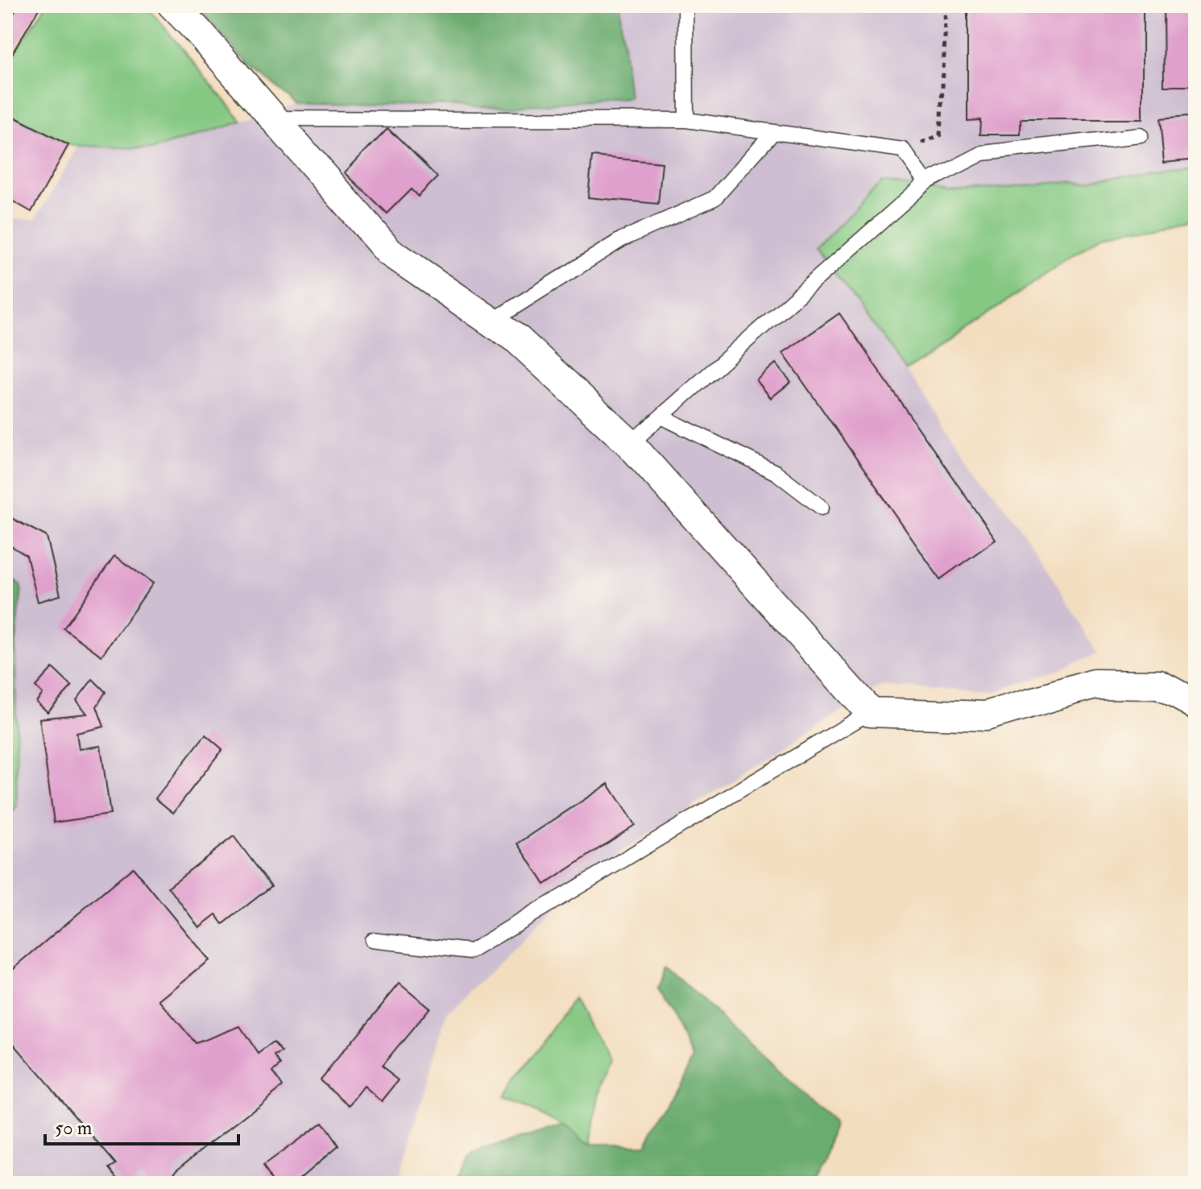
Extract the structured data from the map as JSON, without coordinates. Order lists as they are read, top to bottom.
{
  "scale_bar": "50 m"
}
